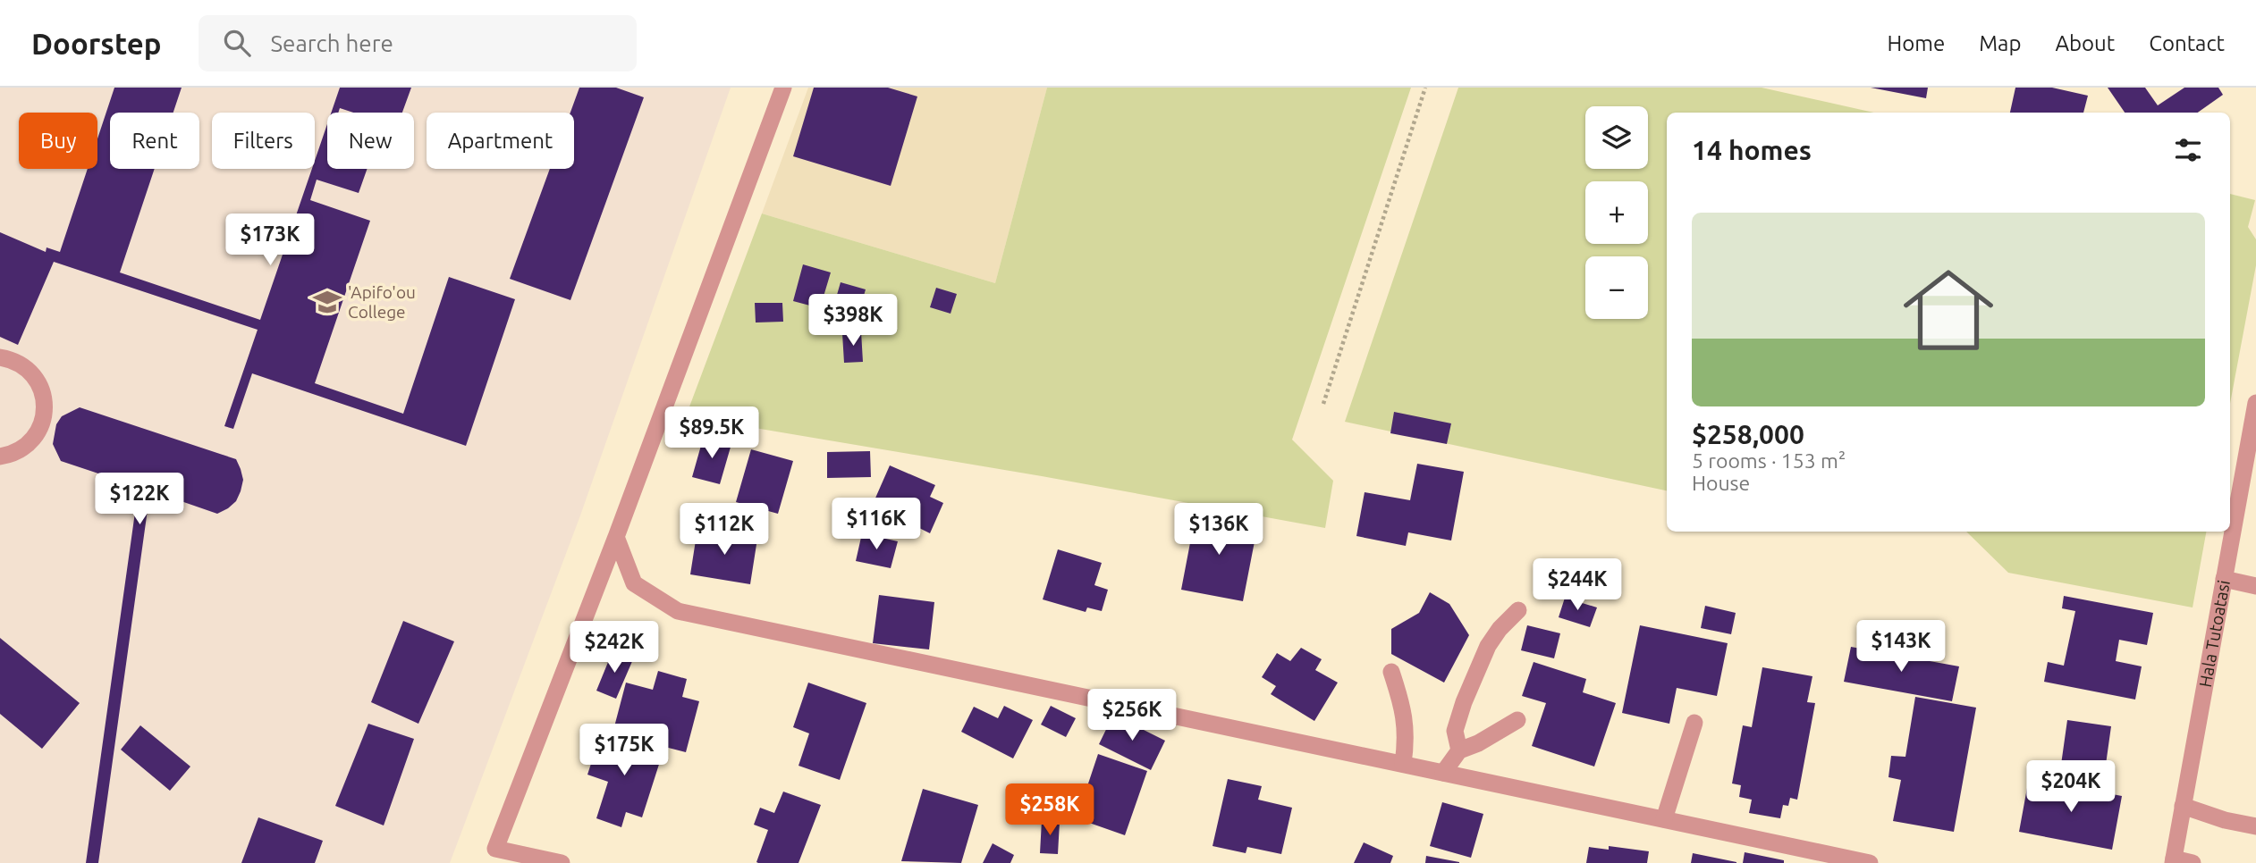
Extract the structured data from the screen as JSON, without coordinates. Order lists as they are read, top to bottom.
{
  "streets": {
    "street": ["Hala Tutoatasi"]
  },
  "places": {
    "school or university": ["'Apifo'ou College"]
  },
  "page": {
    "header": "Doorstep",
    "search": "Search here",
    "nav": [
      "Home",
      "Map",
      "About",
      "Contact"
    ],
    "map_buttons": ["+", "−"],
    "chip": [
      "Buy",
      "Rent",
      "Filters",
      "New",
      "Apartment"
    ],
    "heading": "14 homes",
    "list": [
      {
        "name": "$258,000",
        "note": "5 rooms · 153 m² · House"
      }
    ],
    "price": [
      "$173K",
      "$398K",
      "$89.5K",
      "$122K",
      "$116K",
      "$112K",
      "$136K",
      "$244K",
      "$143K",
      "$242K",
      "$256K",
      "$175K",
      "$204K",
      "$258K"
    ]
  }
}
